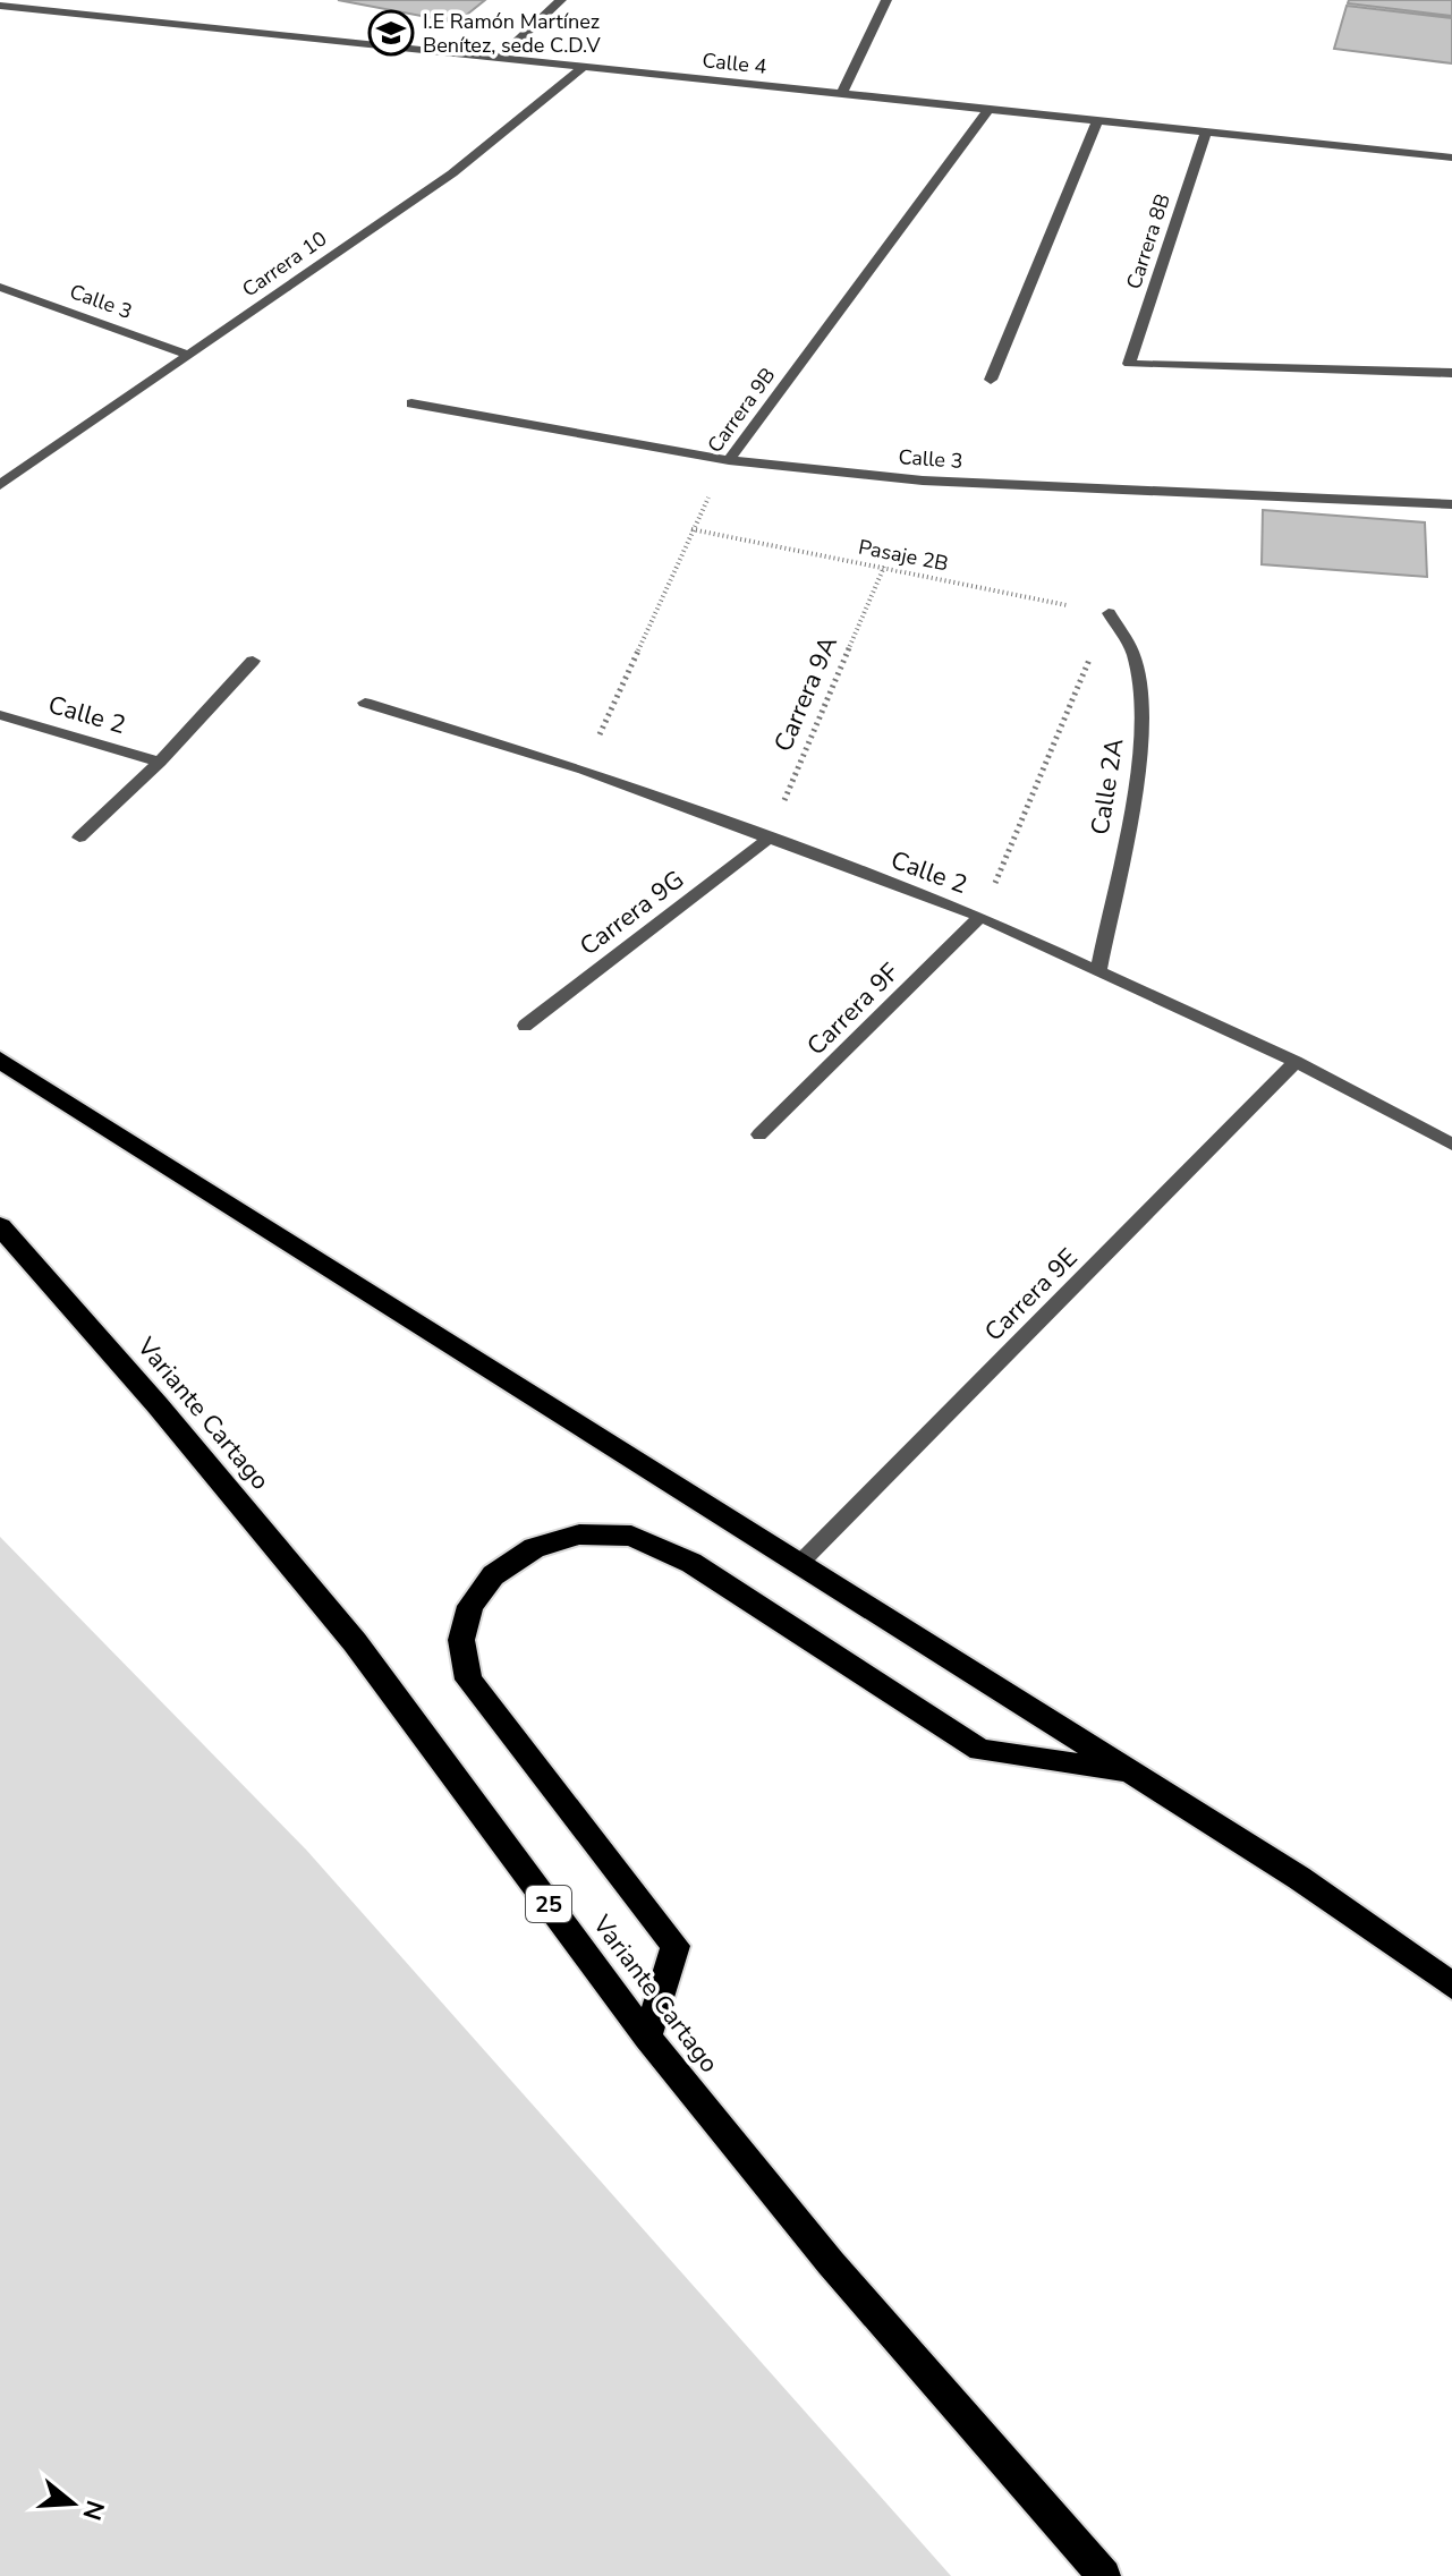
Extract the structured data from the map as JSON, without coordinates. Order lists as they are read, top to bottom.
{
  "streets": {
    "highway": ["Variante Cartago", "25"],
    "street": [
      "Calle 4",
      "Carrera 8B",
      "Carrera 10",
      "Calle 3",
      "Carrera 9B",
      "Calle 2",
      "Calle 2A",
      "Carrera 9G",
      "Carrera 9F",
      "Carrera 9E"
    ],
    "path": ["Pasaje 2B", "Carrera 9A"]
  },
  "crossings": [
    ["Calle 4", "Carrera 8B"],
    ["Calle 4", "Carrera 10"],
    ["Calle 4", "Carrera 9B"],
    ["Carrera 10", "Calle 3"],
    ["Calle 3", "Carrera 9B"],
    ["Carrera 9B", "Pasaje 2B"],
    ["Carrera 9B", "Calle 2"],
    ["Pasaje 2B", "Carrera 9A"],
    ["Pasaje 2B", "Calle 2A"],
    ["Carrera 9A", "Calle 2"],
    ["Carrera 9A", "Carrera 9G"],
    ["Calle 2", "Calle 2A"],
    ["Calle 2", "Carrera 9G"],
    ["Calle 2", "Carrera 9F"],
    ["Calle 2", "Carrera 9E"]
  ],
  "places": {
    "school or university": ["I.E Ramón Martínez Benítez, sede C.D.V"]
  },
  "north": "right"
}
